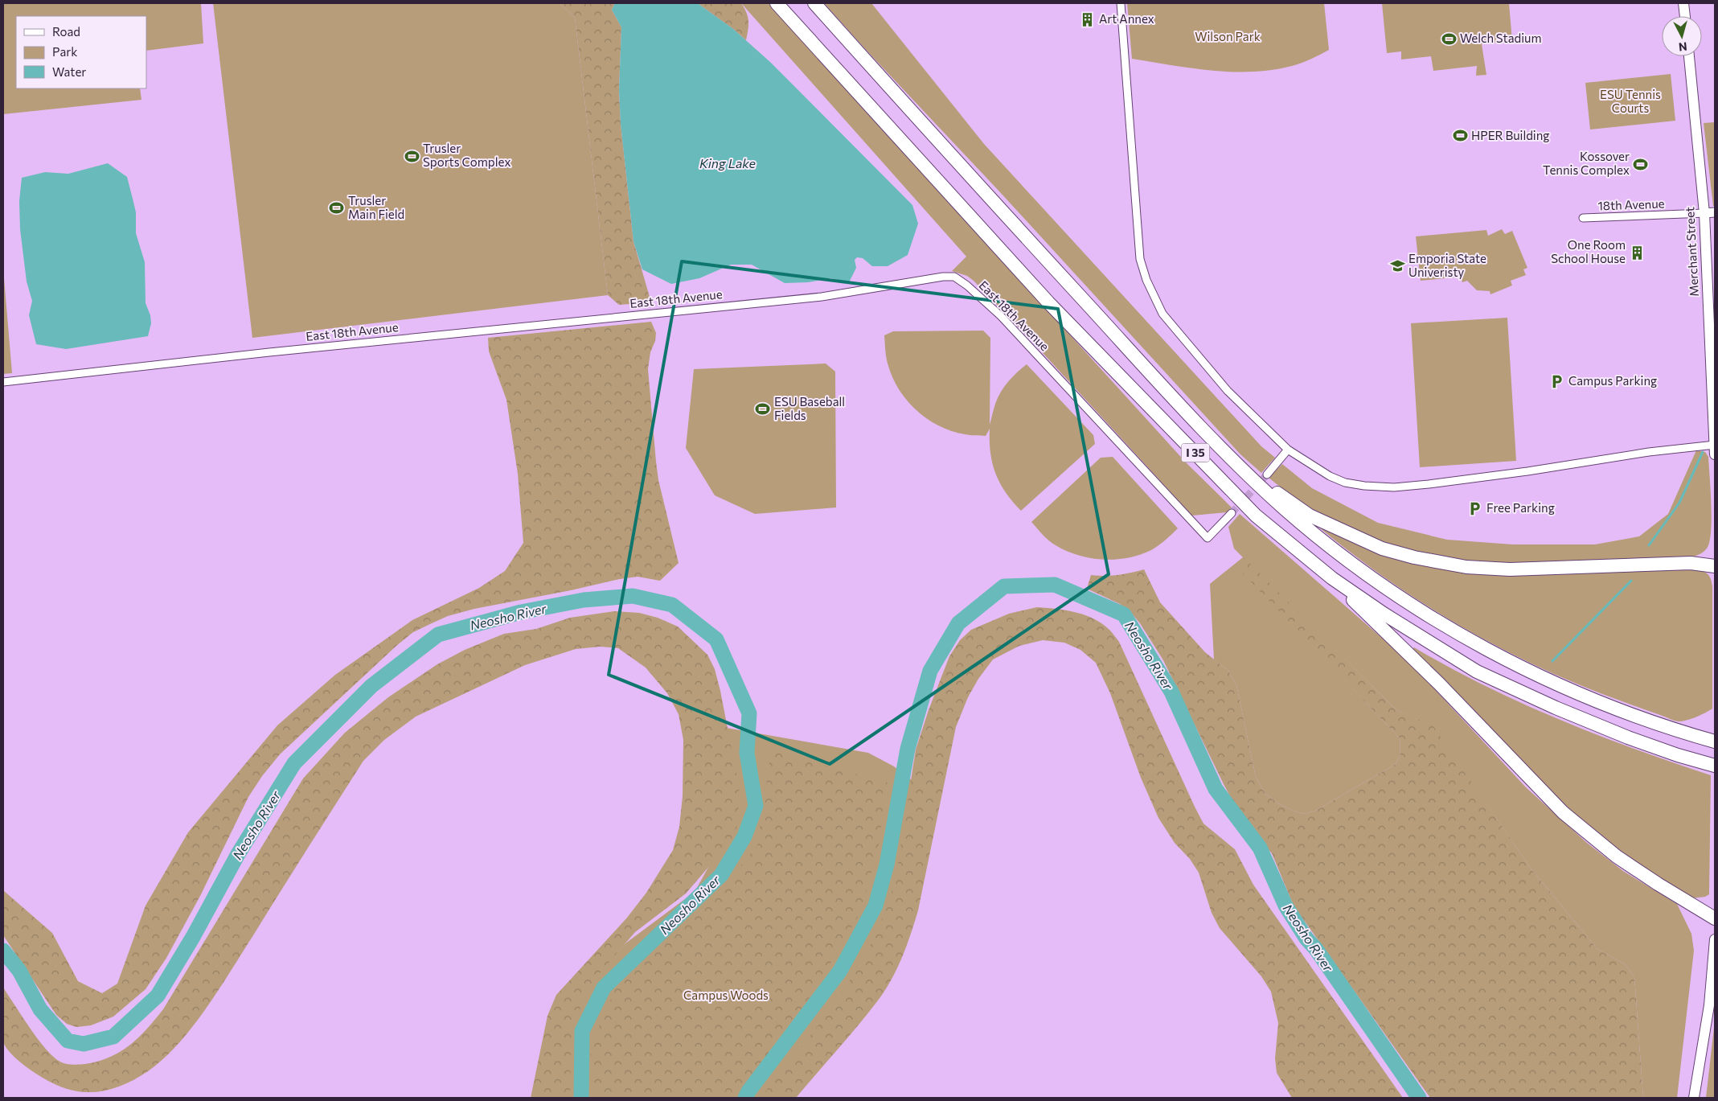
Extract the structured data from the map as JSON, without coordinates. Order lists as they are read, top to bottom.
{
  "streets": {
    "highway": ["I 35"],
    "main road": ["Merchant Street"],
    "street": ["18th Avenue", "East 18th Avenue"]
  },
  "crossings": [
    ["18th Avenue", "Merchant Street"]
  ],
  "water": ["King Lake", "Neosho River"],
  "parks": ["Wilson Park", "ESU Tennis Courts", "Campus Woods"],
  "places": {
    "building": ["Art Annex", "One Room School House"],
    "sports": [
      "Welch Stadium",
      "HPER Building",
      "Trusler Sports Complex",
      "Kossover Tennis Complex",
      "Trusler Main Field",
      "ESU Baseball Fields"
    ],
    "school or university": ["Emporia State Univeristy"],
    "parking": ["Campus Parking", "Free Parking"]
  },
  "legend": ["Road", "Park", "Water"],
  "north": "bottom"
}
